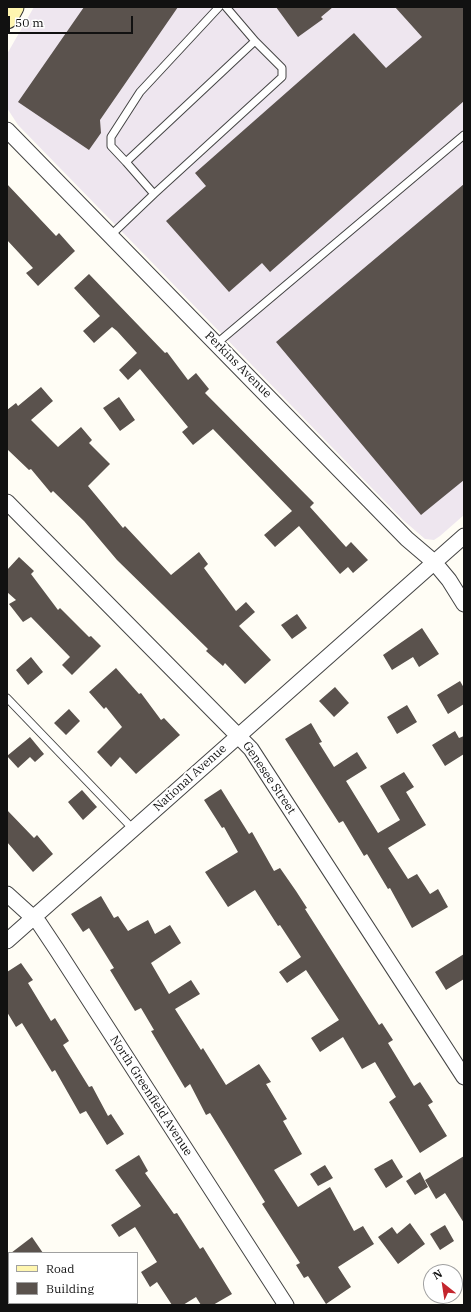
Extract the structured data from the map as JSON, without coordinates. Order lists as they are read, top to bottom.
{
  "streets": {
    "street": [
      "Perkins Avenue",
      "National Avenue",
      "Genesee Street",
      "North Greenfield Avenue"
    ]
  },
  "crossings": [
    ["Perkins Avenue", "National Avenue"],
    ["National Avenue", "Genesee Street"],
    ["National Avenue", "North Greenfield Avenue"]
  ],
  "legend": ["Road", "Building"],
  "scale_bar": "50 m",
  "north": "top left"
}
